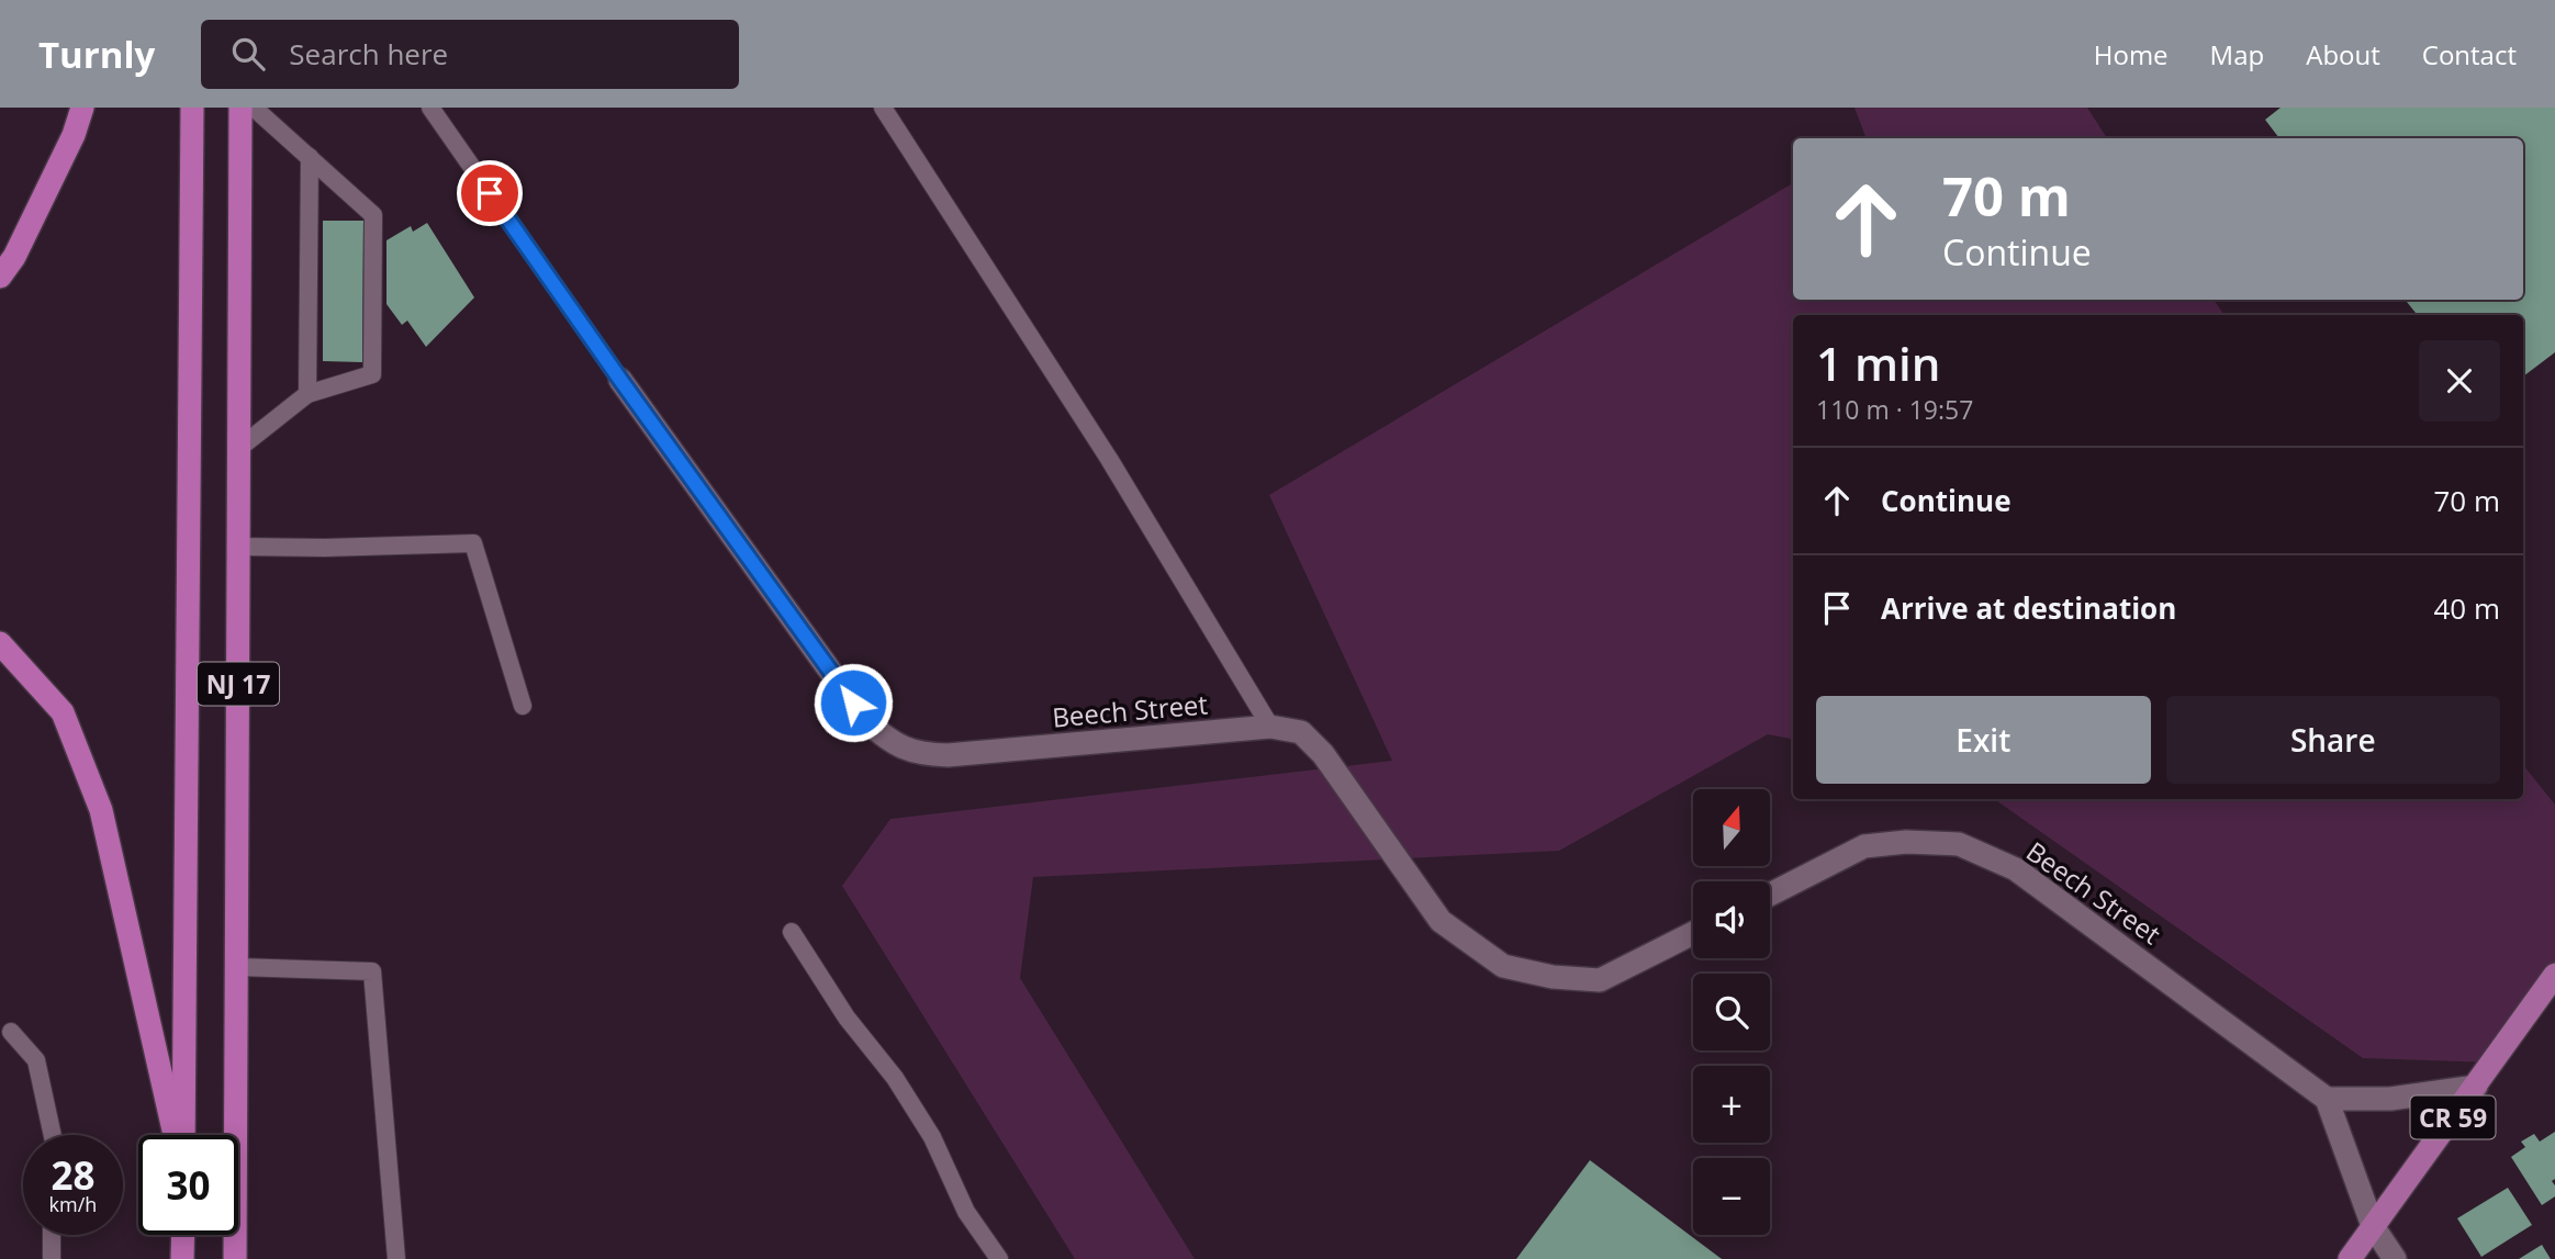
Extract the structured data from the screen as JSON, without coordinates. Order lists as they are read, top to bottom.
{
  "streets": {
    "highway": ["NJ 17"],
    "main road": ["CR 59"],
    "street": ["Beech Street"]
  },
  "north": "top",
  "page": {
    "header": "Turnly",
    "search": "Search here",
    "nav": [
      "Home",
      "Map",
      "About",
      "Contact"
    ],
    "turn": ["70 m", "Continue"],
    "heading": ["1 min", "110 m · 19:57"],
    "list": [
      {
        "name": "Continue",
        "value": "70 m"
      },
      {
        "name": "Arrive at destination",
        "value": "40 m"
      }
    ],
    "buttons": ["Exit", "Share"],
    "map_buttons": ["+", "−"],
    "speed": "28 km/h",
    "limit": "30"
  }
}
